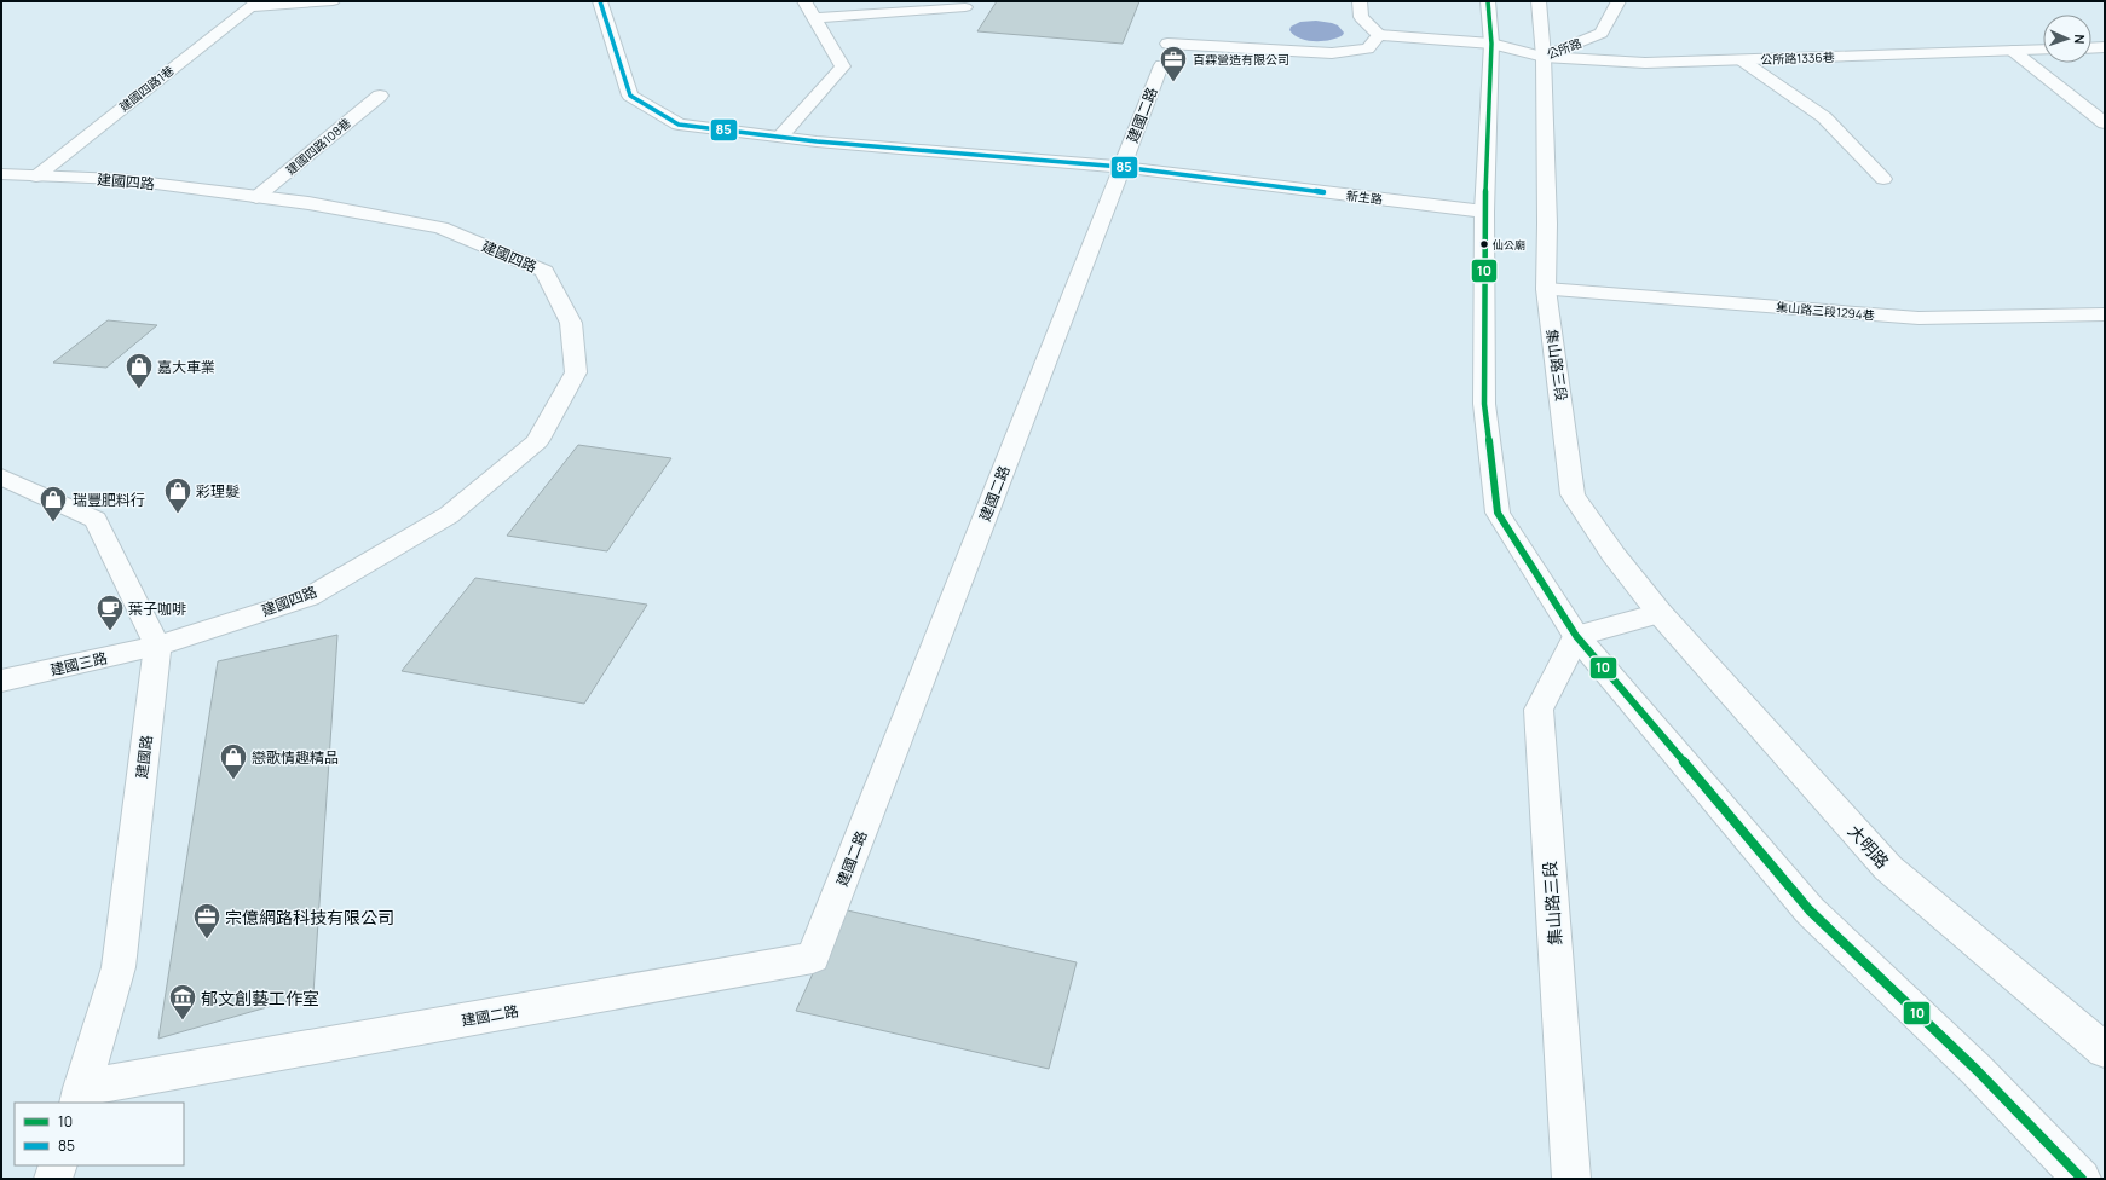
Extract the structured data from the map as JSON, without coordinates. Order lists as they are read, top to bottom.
{
  "streets": {
    "street": [
      "公所路",
      "公所路1336巷",
      "建國四路1巷",
      "建國二路",
      "建國四路108巷",
      "建國四路",
      "新生路",
      "集山路三段1294巷",
      "集山路三段",
      "建國三路",
      "建國路",
      "大明路"
    ]
  },
  "crossings": [
    ["公所路", "公所路1336巷"],
    ["公所路", "建國二路"],
    ["公所路", "集山路三段"],
    ["公所路1336巷", "集山路三段"],
    ["建國四路1巷", "建國四路"],
    ["建國二路", "新生路"],
    ["建國二路", "建國路"],
    ["建國四路108巷", "建國四路"],
    ["建國四路", "建國三路"],
    ["建國四路", "建國路"],
    ["集山路三段1294巷", "集山路三段"],
    ["集山路三段", "大明路"],
    ["建國三路", "建國路"]
  ],
  "places": {
    "office": ["百霖營造有限公司", "宗億網路科技有限公司"],
    "other": ["仙公廟"],
    "shop": [
      "嘉大車業",
      "彩理髮",
      "瑞豐肥料行",
      "戀歌情趣精品"
    ],
    "cafe": ["葉子咖啡"],
    "museum": ["郁文創藝工作室"]
  },
  "lines": ["transit line 10", "transit line 85"],
  "legend": ["10", "85"],
  "north": "right"
}
